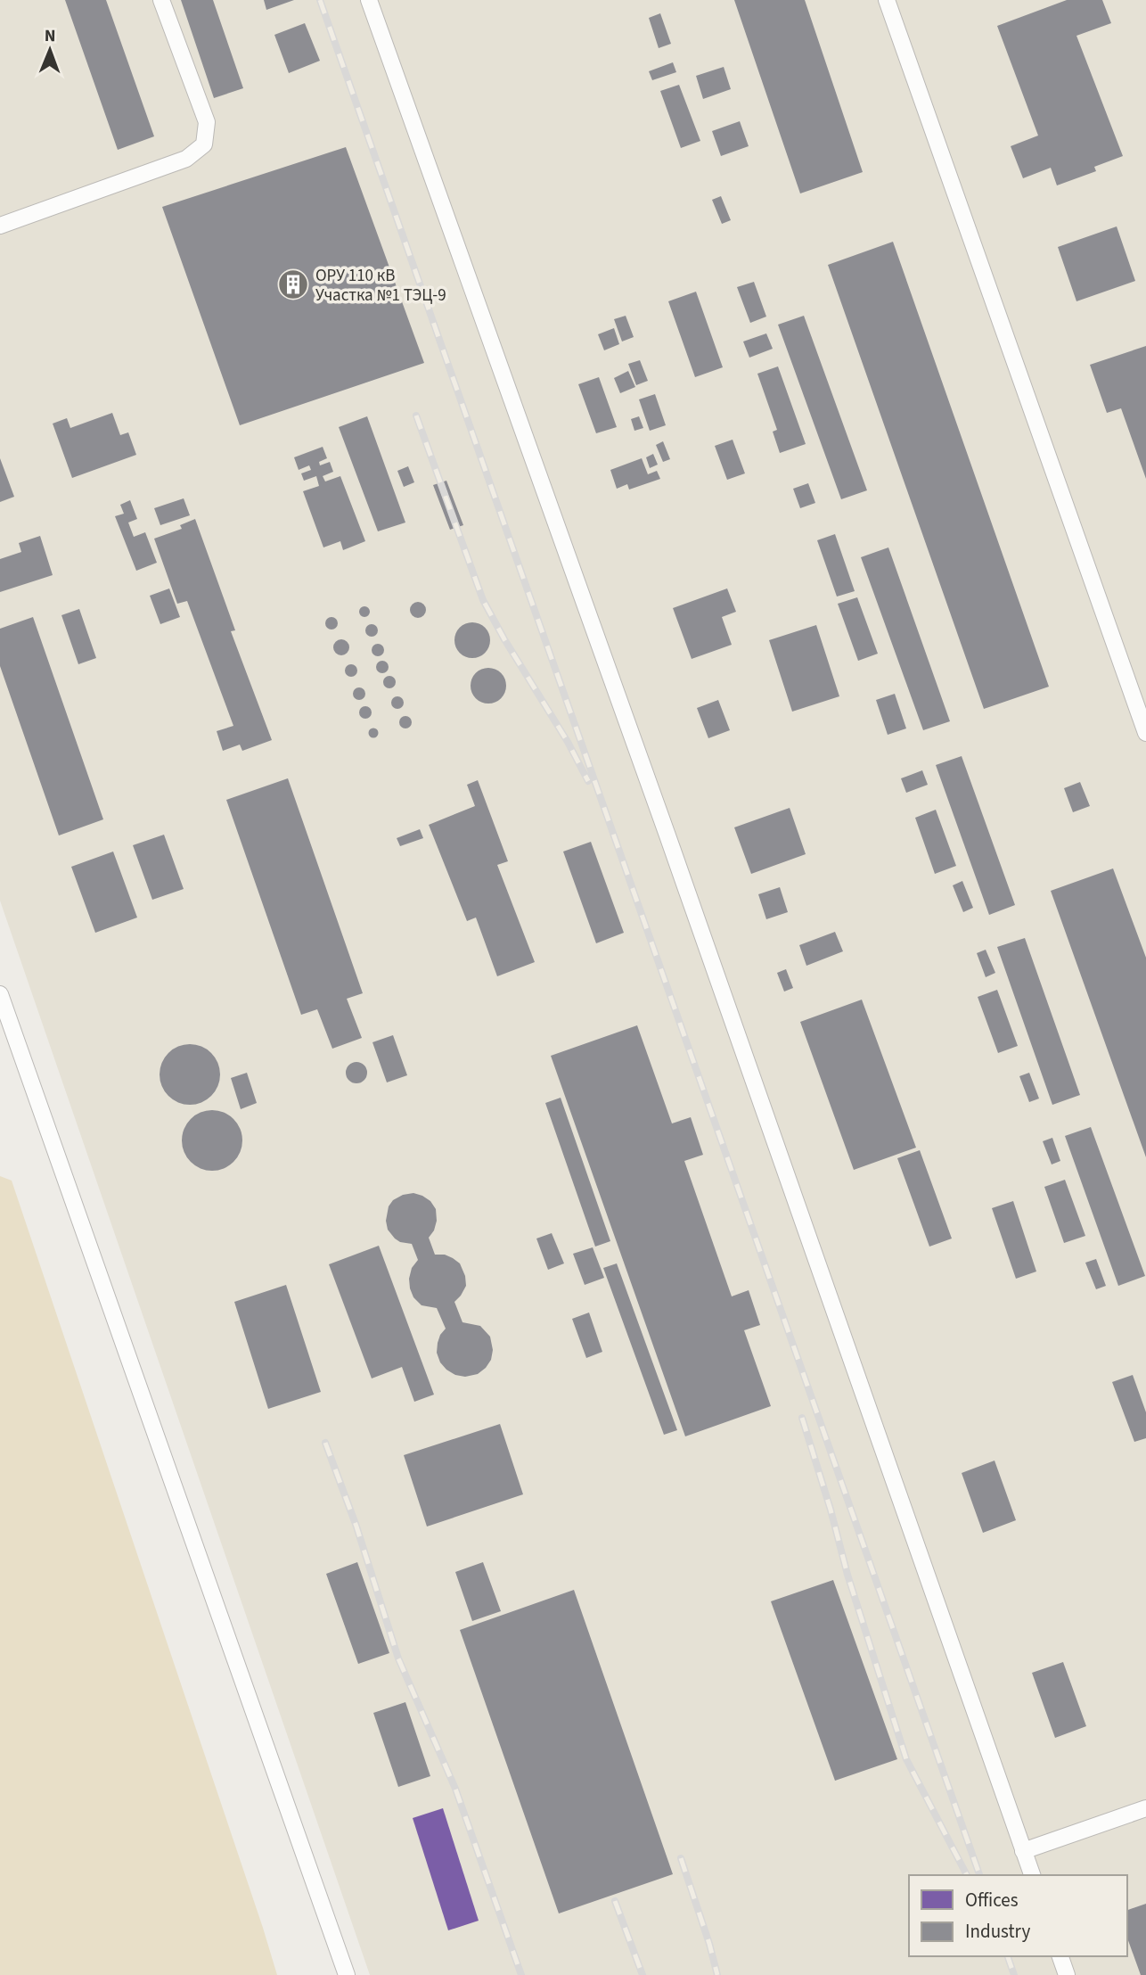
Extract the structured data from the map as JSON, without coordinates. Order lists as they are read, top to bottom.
{
  "places": {
    "building": ["ОРУ 110 кВ Участка №1 ТЭЦ-9"]
  },
  "legend": ["Offices", "Industry"],
  "north": "top"
}
